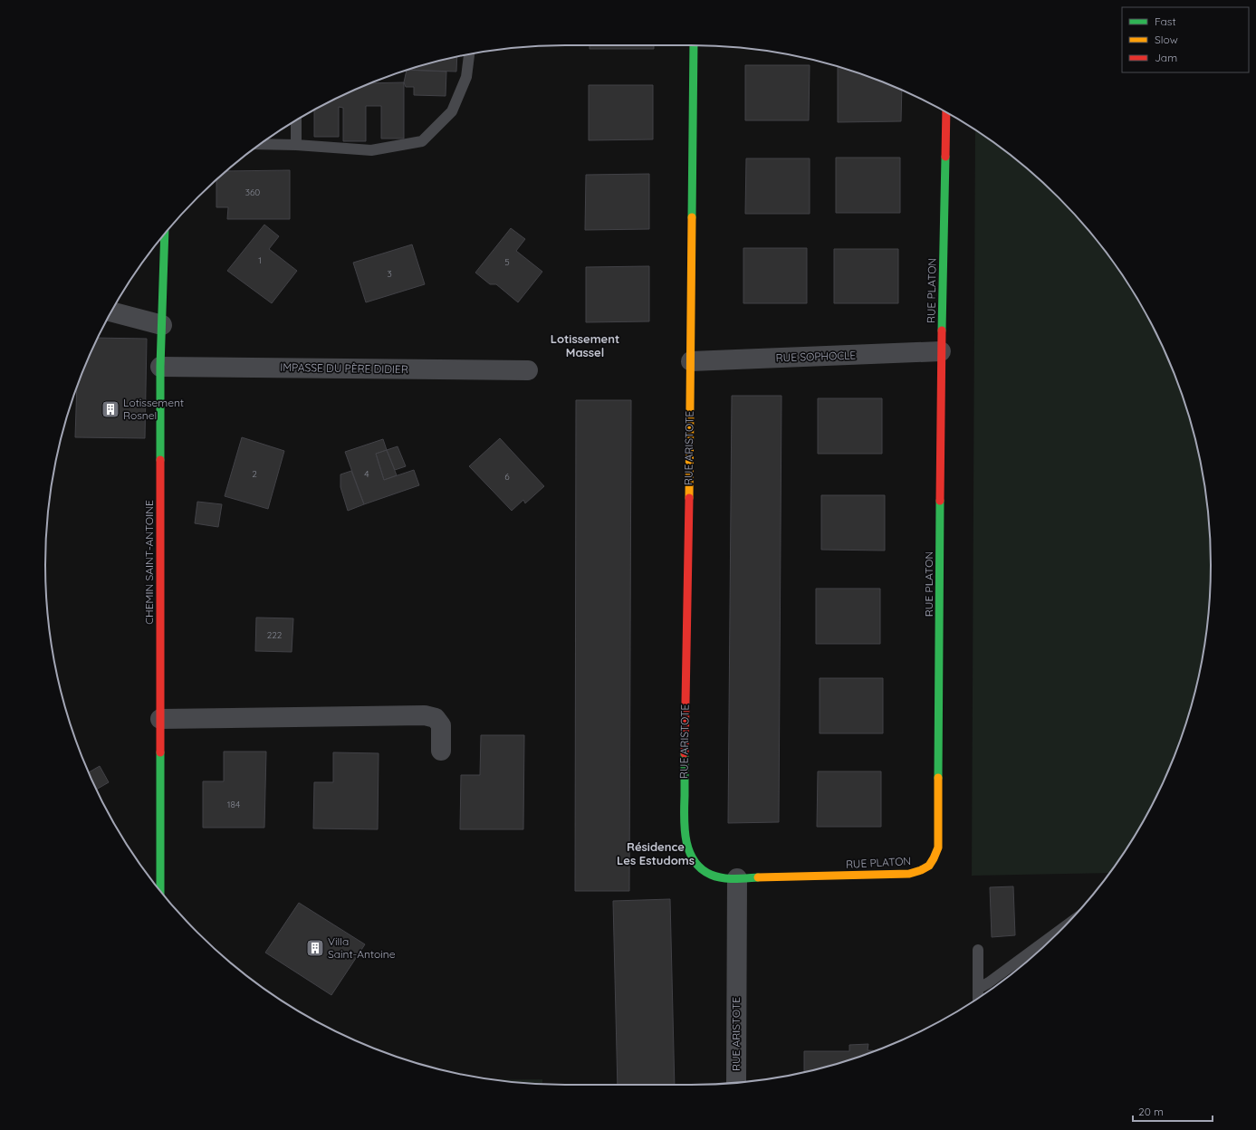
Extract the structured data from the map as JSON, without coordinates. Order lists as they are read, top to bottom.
{
  "streets": {
    "street": [
      "RUE PLATON",
      "RUE SOPHOCLE",
      "IMPASSE DU PÈRE DIDIER",
      "RUE ARISTOTE",
      "CHEMIN SAINT-ANTOINE"
    ]
  },
  "crossings": [
    ["RUE PLATON", "RUE SOPHOCLE"],
    ["RUE PLATON", "RUE ARISTOTE"],
    ["RUE SOPHOCLE", "RUE ARISTOTE"],
    ["IMPASSE DU PÈRE DIDIER", "CHEMIN SAINT-ANTOINE"]
  ],
  "districts": ["Lotissement Massel", "Résidence Les Estudoms"],
  "places": {
    "building": ["Lotissement Rosnel", "Villa Saint-Antoine"]
  },
  "house_numbers": [
    "360",
    "1",
    "5",
    "3",
    "2",
    "4",
    "6",
    "222",
    "184"
  ],
  "legend": ["Fast", "Slow", "Jam"],
  "scale_bar": "20 m"
}
